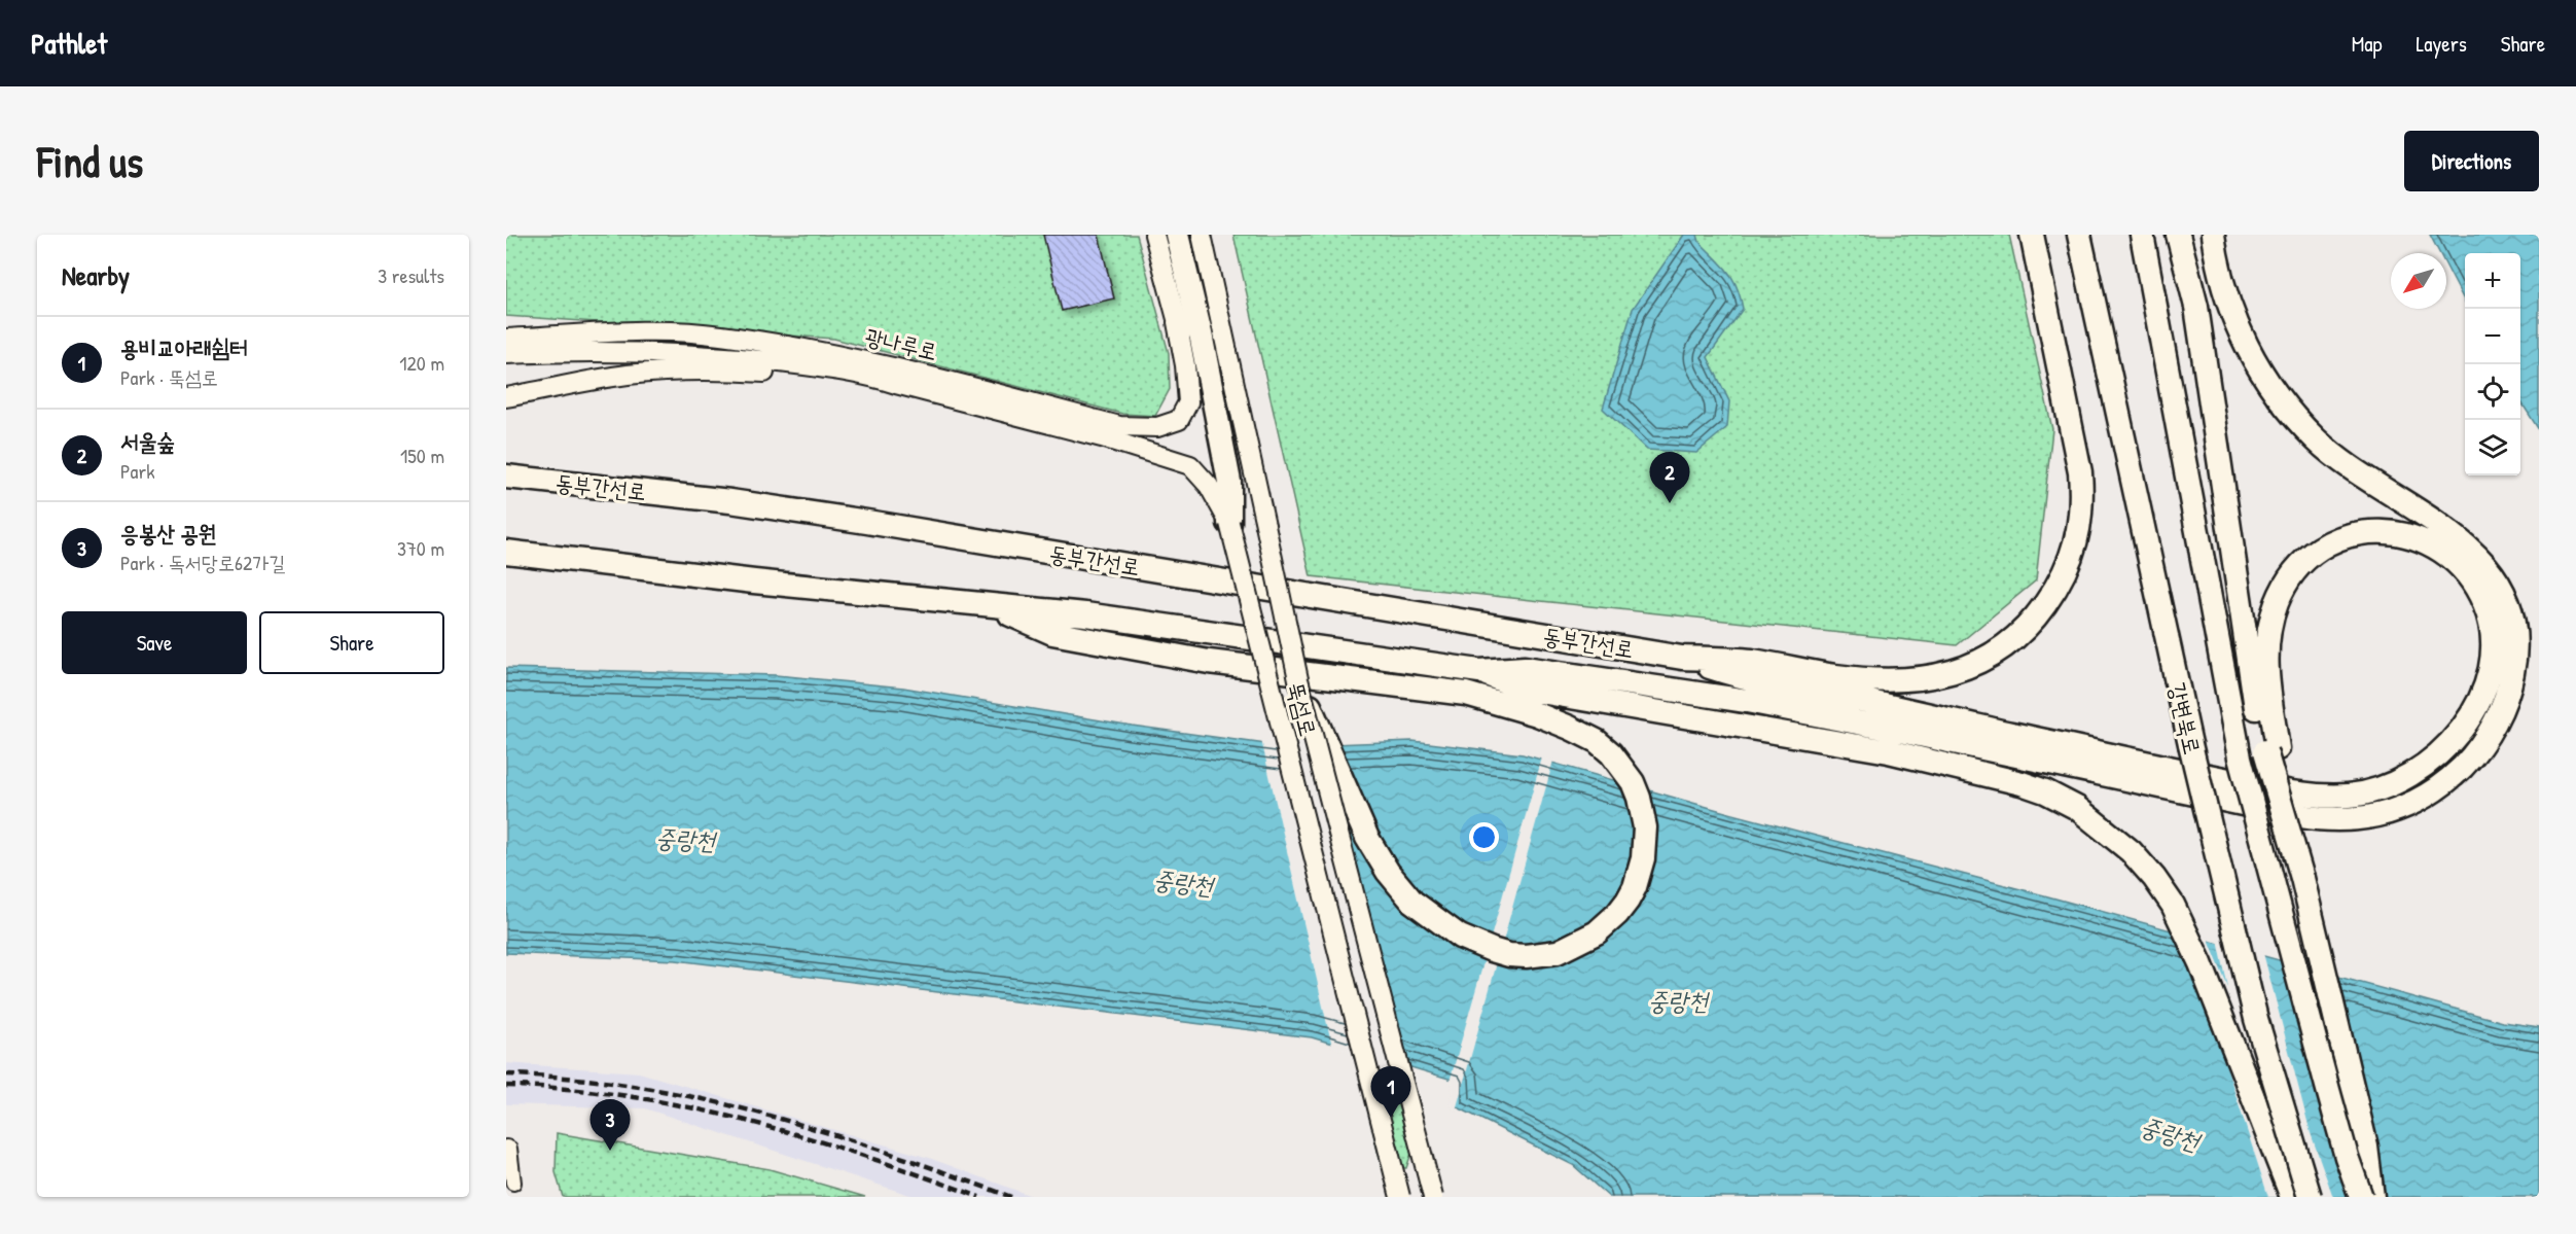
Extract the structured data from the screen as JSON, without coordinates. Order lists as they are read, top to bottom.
{
  "streets": {
    "highway": ["동부간선로", "강변북로"],
    "main road": ["광나루로", "뚝섬로"]
  },
  "crossings": [
    ["광나루로", "뚝섬로"]
  ],
  "water": ["중랑천"],
  "north": "bottom left",
  "page": {
    "header": "Pathlet",
    "nav": ["Map", "Layers", "Share"],
    "buttons": [
      "Directions",
      ["Save", "Share"]
    ],
    "title": "Find us",
    "heading": ["Nearby", "3 results"],
    "map_buttons": ["+", "−"],
    "list": [
      {
        "mark": "1",
        "name": "용비교아래쉼터",
        "note": "Park · 뚝섬로",
        "value": "120 m"
      },
      {
        "mark": "2",
        "name": "서울숲",
        "note": "Park",
        "value": "150 m"
      },
      {
        "mark": "3",
        "name": "응봉산 공원",
        "note": "Park · 독서당로62가길",
        "value": "370 m"
      }
    ],
    "pins": ["2", "1", "3"]
  }
}
